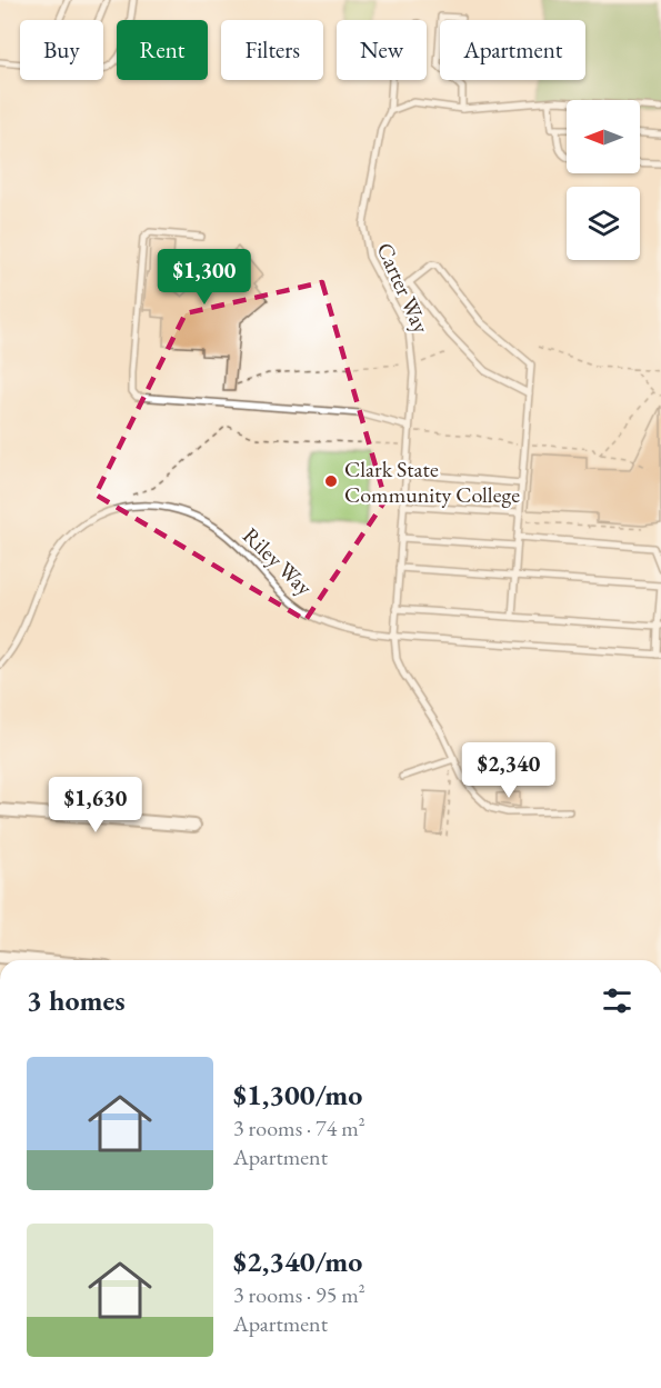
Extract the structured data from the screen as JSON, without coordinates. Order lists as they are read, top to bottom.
{
  "streets": {
    "lane": ["Carter Way", "Riley Way"]
  },
  "crossings": [
    ["Carter Way", "Riley Way"]
  ],
  "places": ["Clark State Community College"],
  "north": "left",
  "page": {
    "chip": [
      "Buy",
      "Rent",
      "Filters",
      "New",
      "Apartment"
    ],
    "price": ["$1,300", "$2,340", "$1,630"],
    "heading": "3 homes",
    "list": [
      {
        "name": "$1,300/mo",
        "note": "3 rooms · 74 m² · Apartment"
      },
      {
        "name": "$2,340/mo",
        "note": "3 rooms · 95 m² · Apartment"
      }
    ]
  }
}
